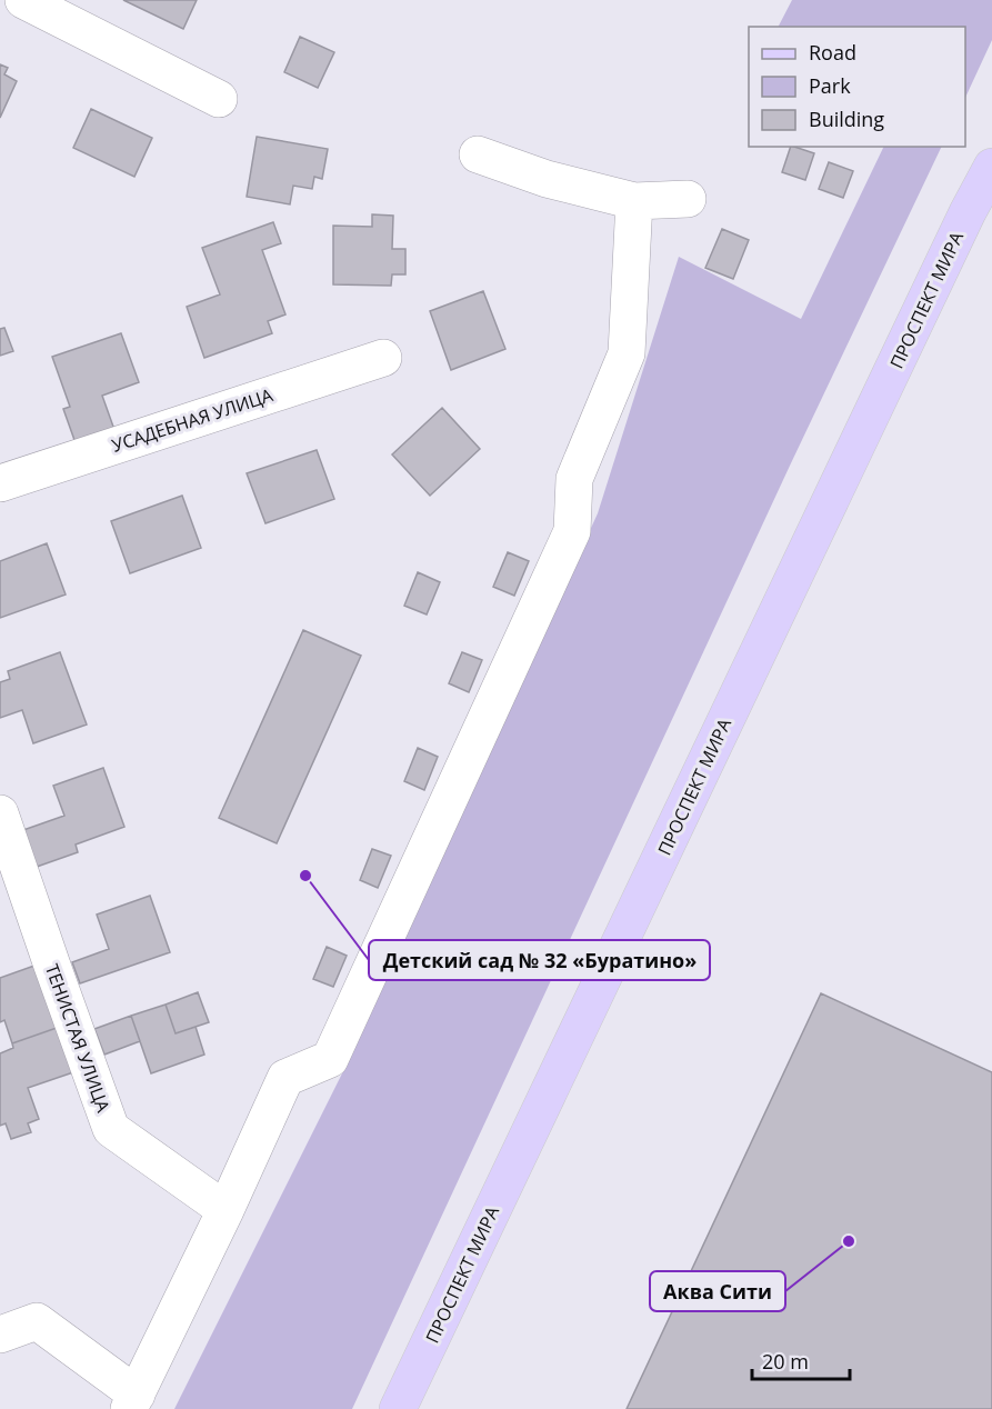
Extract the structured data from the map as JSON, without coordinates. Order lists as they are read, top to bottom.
{
  "streets": {
    "main road": ["ПРОСПЕКТ МИРА"],
    "street": ["УСАДЕБНАЯ УЛИЦА", "ТЕНИСТАЯ УЛИЦА"]
  },
  "places": ["Детский сад № 32 «Буратино»", "Аква Сити"],
  "legend": ["Road", "Park", "Building"],
  "scale_bar": "20 m"
}
